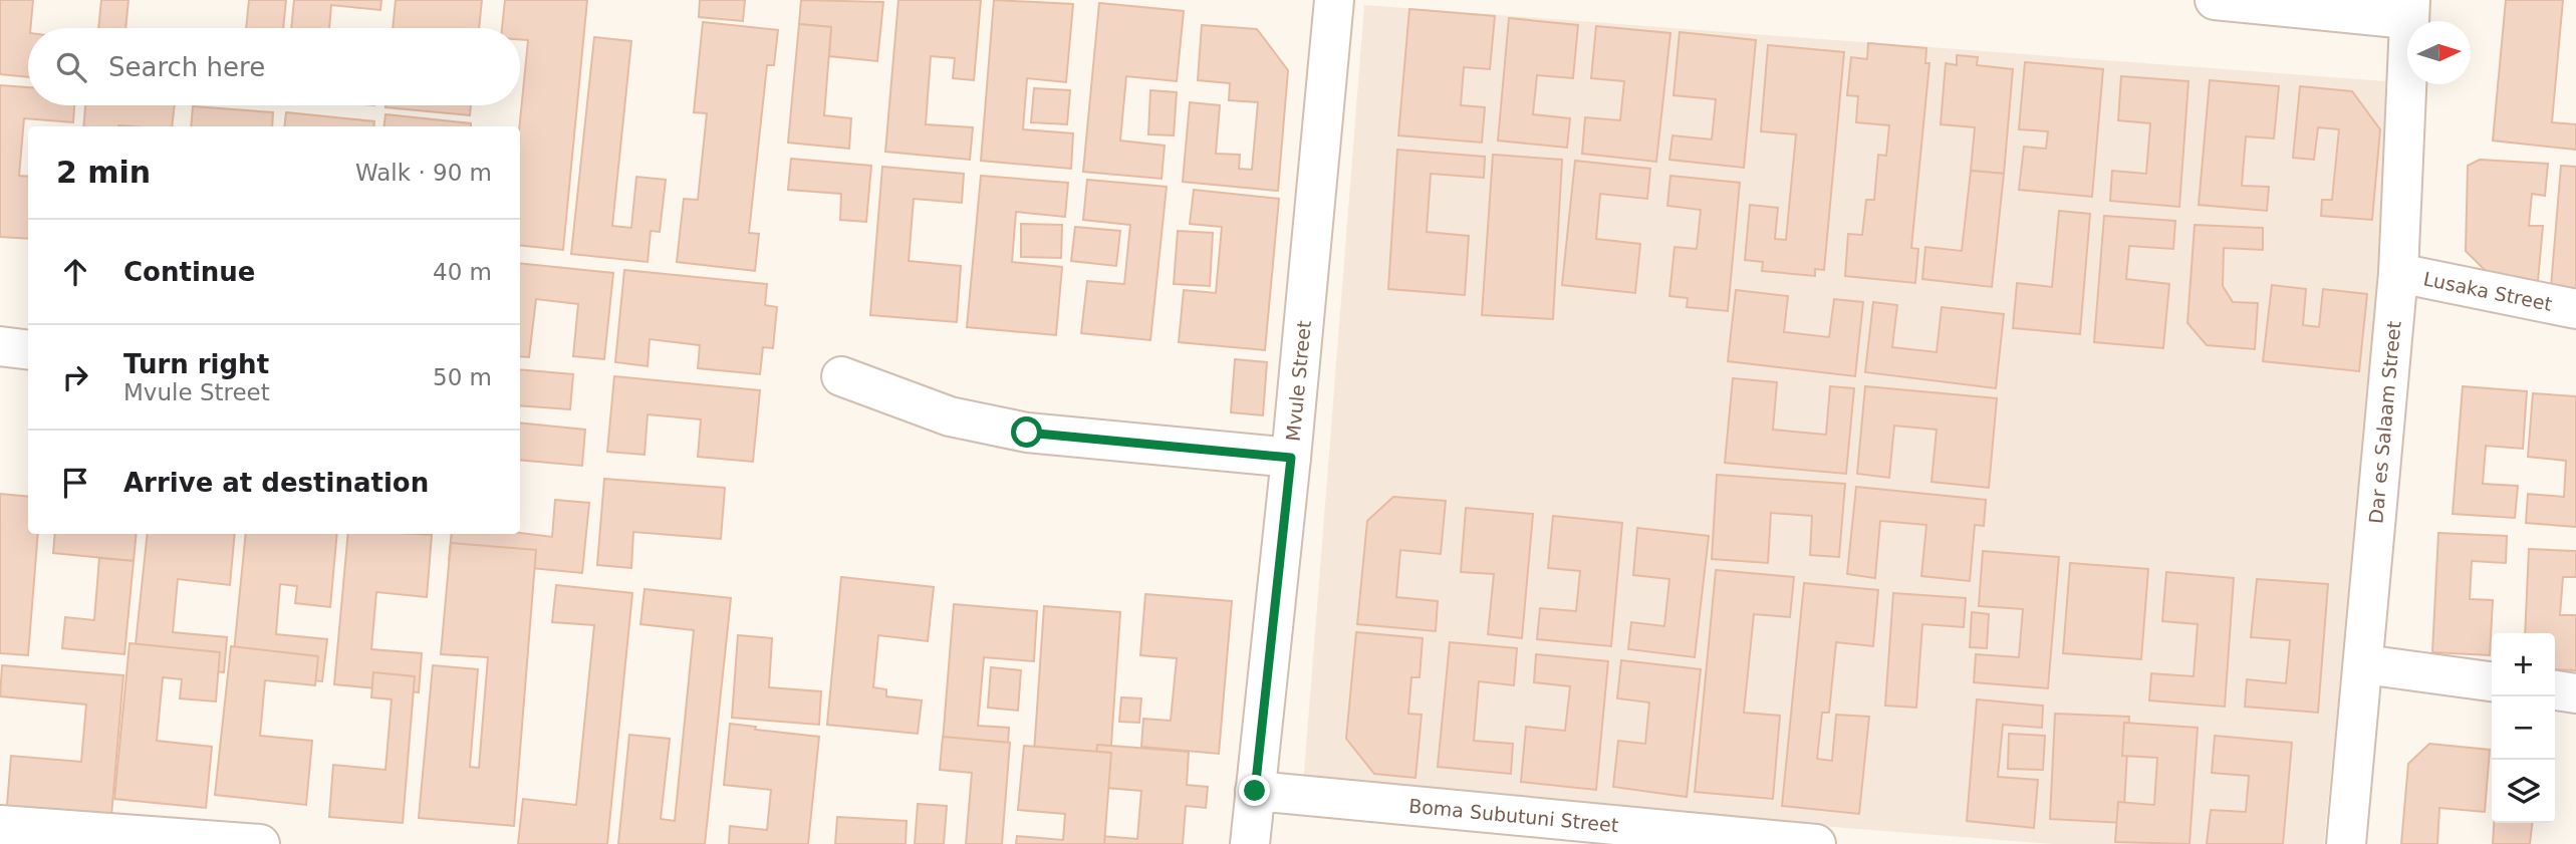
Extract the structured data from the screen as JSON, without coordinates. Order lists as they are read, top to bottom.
{
  "streets": {
    "street": [
      "Lusaka Street",
      "Mvule Street",
      "Dar es Salaam Street",
      "Boma Subutuni Street"
    ]
  },
  "crossings": [
    ["Lusaka Street", "Dar es Salaam Street"],
    ["Mvule Street", "Boma Subutuni Street"]
  ],
  "north": "right",
  "page": {
    "search": "Search here",
    "heading": ["2 min", "Walk · 90 m"],
    "list": [
      ["Continue", "40 m"],
      ["Turn right", "Mvule Street", "50 m"],
      "Arrive at destination"
    ],
    "map_buttons": ["+", "−"]
  }
}
